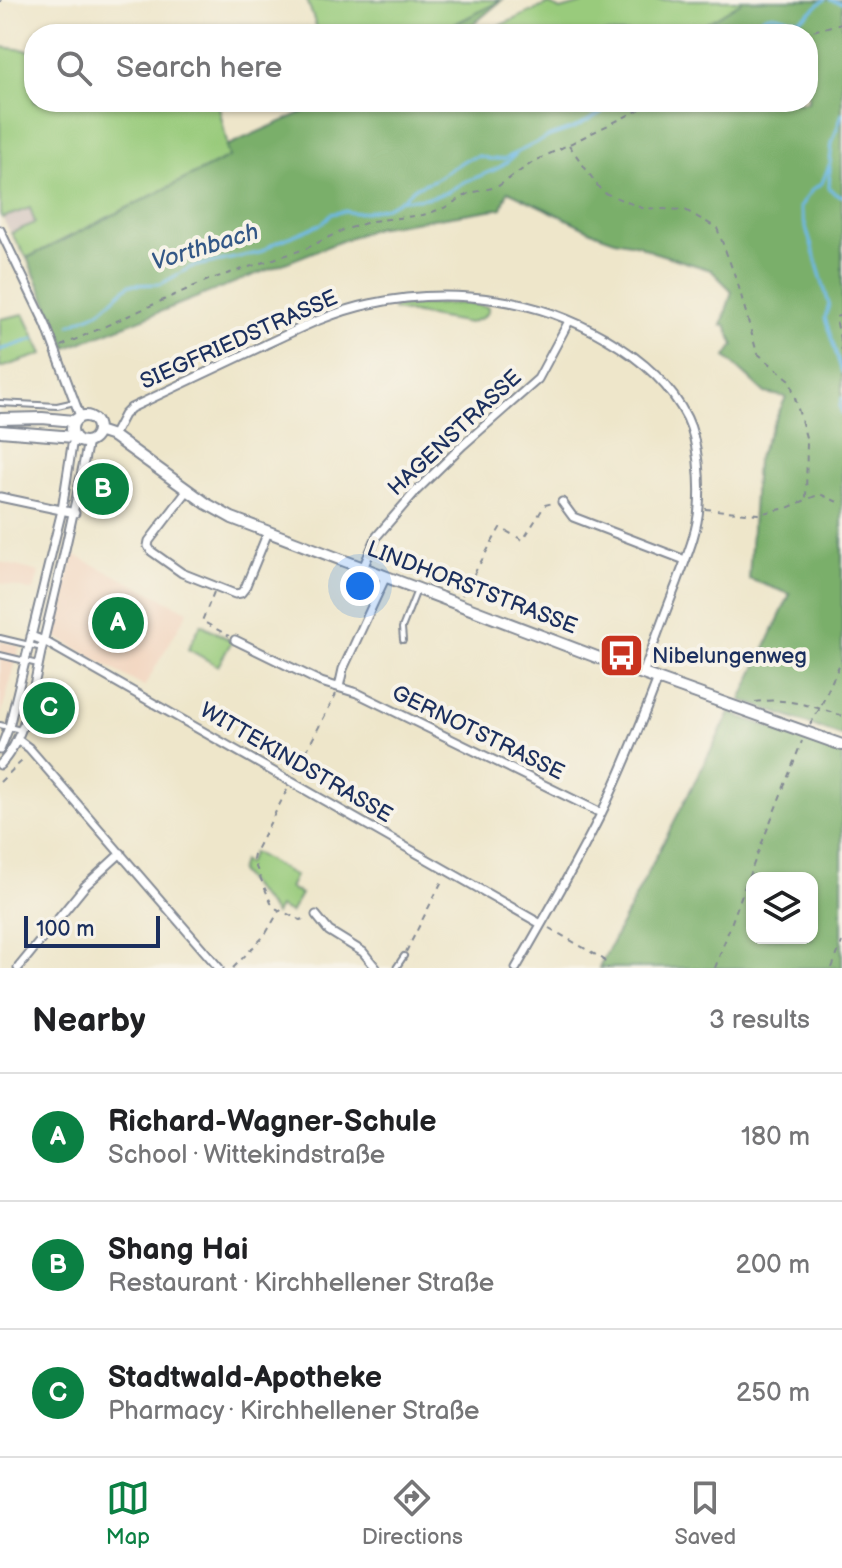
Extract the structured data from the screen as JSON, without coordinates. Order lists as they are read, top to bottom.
{
  "streets": {
    "street": [
      "SIEGFRIEDSTRASSE",
      "HAGENSTRASSE",
      "LINDHORSTSTRASSE",
      "GERNOTSTRASSE",
      "WITTEKINDSTRASSE"
    ]
  },
  "crossings": [
    ["SIEGFRIEDSTRASSE", "HAGENSTRASSE"],
    ["SIEGFRIEDSTRASSE", "LINDHORSTSTRASSE"],
    ["HAGENSTRASSE", "LINDHORSTSTRASSE"]
  ],
  "water": ["Vorthbach"],
  "places": {
    "bus stop": ["Nibelungenweg"]
  },
  "scale_bar": "100 m",
  "page": {
    "search": "Search here",
    "pins": ["B", "A", "C"],
    "scale": "100 m",
    "heading": ["Nearby", "3 results"],
    "list": [
      {
        "mark": "A",
        "name": "Richard-Wagner-Schule",
        "note": "School · Wittekindstraße",
        "value": "180 m"
      },
      {
        "mark": "B",
        "name": "Shang Hai",
        "note": "Restaurant · Kirchhellener Straße",
        "value": "200 m"
      },
      {
        "mark": "C",
        "name": "Stadtwald-Apotheke",
        "note": "Pharmacy · Kirchhellener Straße",
        "value": "250 m"
      }
    ],
    "nav": ["Map", "Directions", "Saved"]
  }
}
